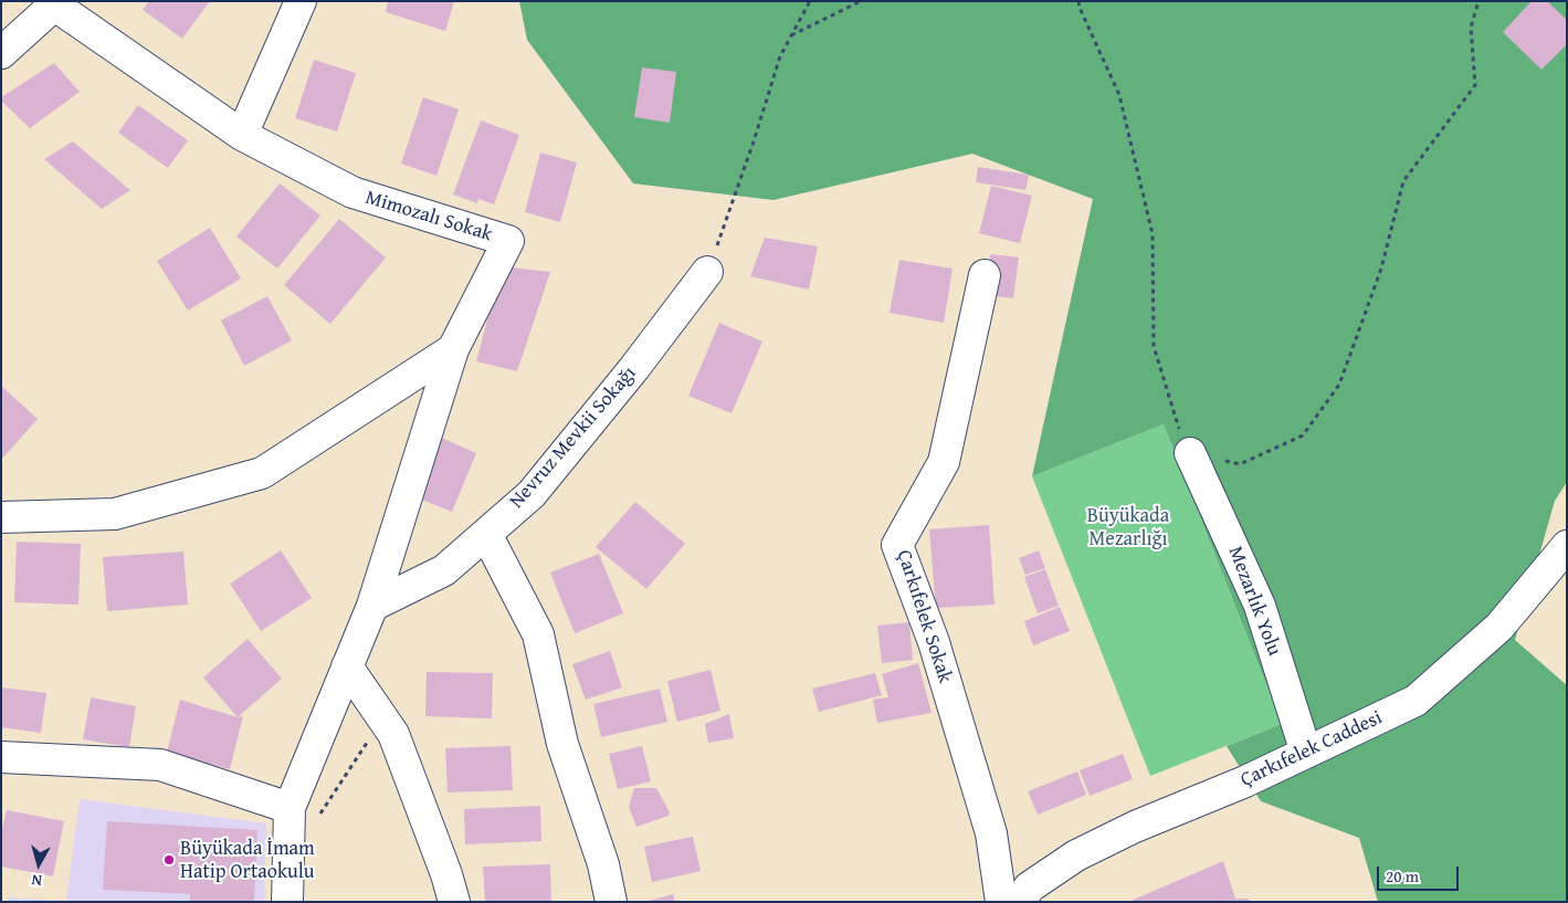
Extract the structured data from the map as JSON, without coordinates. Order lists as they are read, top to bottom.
{
  "streets": {
    "street": [
      "Mimozalı Sokak",
      "Nevruz Mevkii Sokağı",
      "Mezarlık Yolu",
      "Çarkıfelek Sokak",
      "Çarkıfelek Caddesi"
    ]
  },
  "crossings": [
    ["Mimozalı Sokak", "Nevruz Mevkii Sokağı"],
    ["Mezarlık Yolu", "Çarkıfelek Caddesi"]
  ],
  "parks": ["Büyükada Mezarlığı"],
  "places": ["Büyükada İmam Hatip Ortaokulu"],
  "scale_bar": "20 m",
  "north": "bottom"
}
